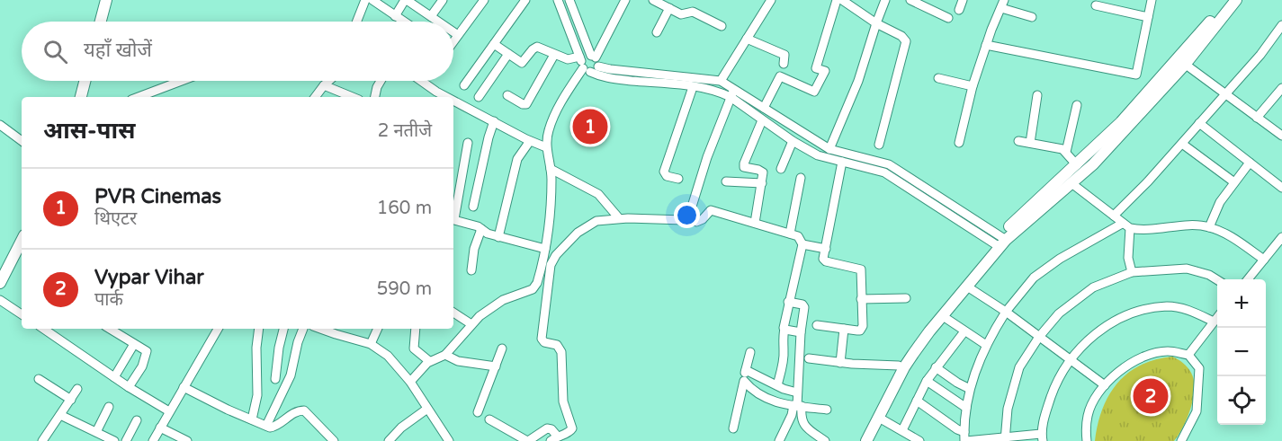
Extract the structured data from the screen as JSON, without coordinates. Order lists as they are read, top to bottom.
{
  "page": {
    "search": "यहाँ खोजें",
    "heading": ["आस-पास", "2 नतीजे"],
    "pins": ["1", "2"],
    "list": [
      {
        "mark": "1",
        "name": "PVR Cinemas",
        "note": "थिएटर",
        "value": "160 m"
      },
      {
        "mark": "2",
        "name": "Vypar Vihar",
        "note": "पार्क",
        "value": "590 m"
      }
    ],
    "map_buttons": ["+", "−"]
  }
}
